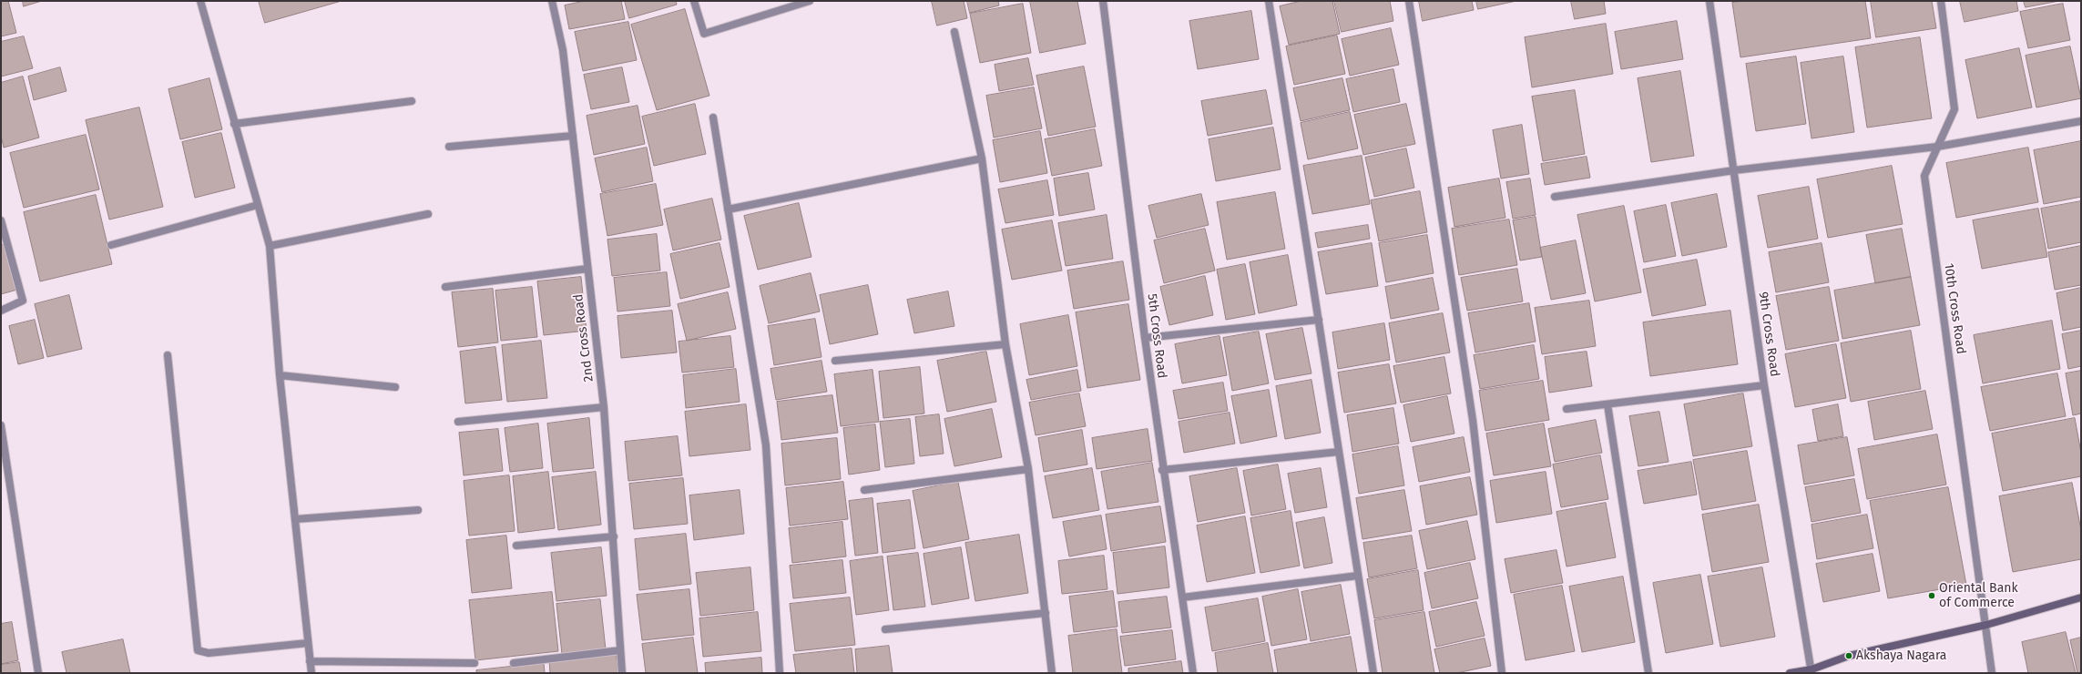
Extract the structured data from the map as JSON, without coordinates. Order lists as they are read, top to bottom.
{
  "streets": {
    "street": [
      "10th Cross Road",
      "9th Cross Road",
      "5th Cross Road",
      "2nd Cross Road"
    ]
  },
  "places": ["Oriental Bank of Commerce", "Akshaya Nagara"]
}
